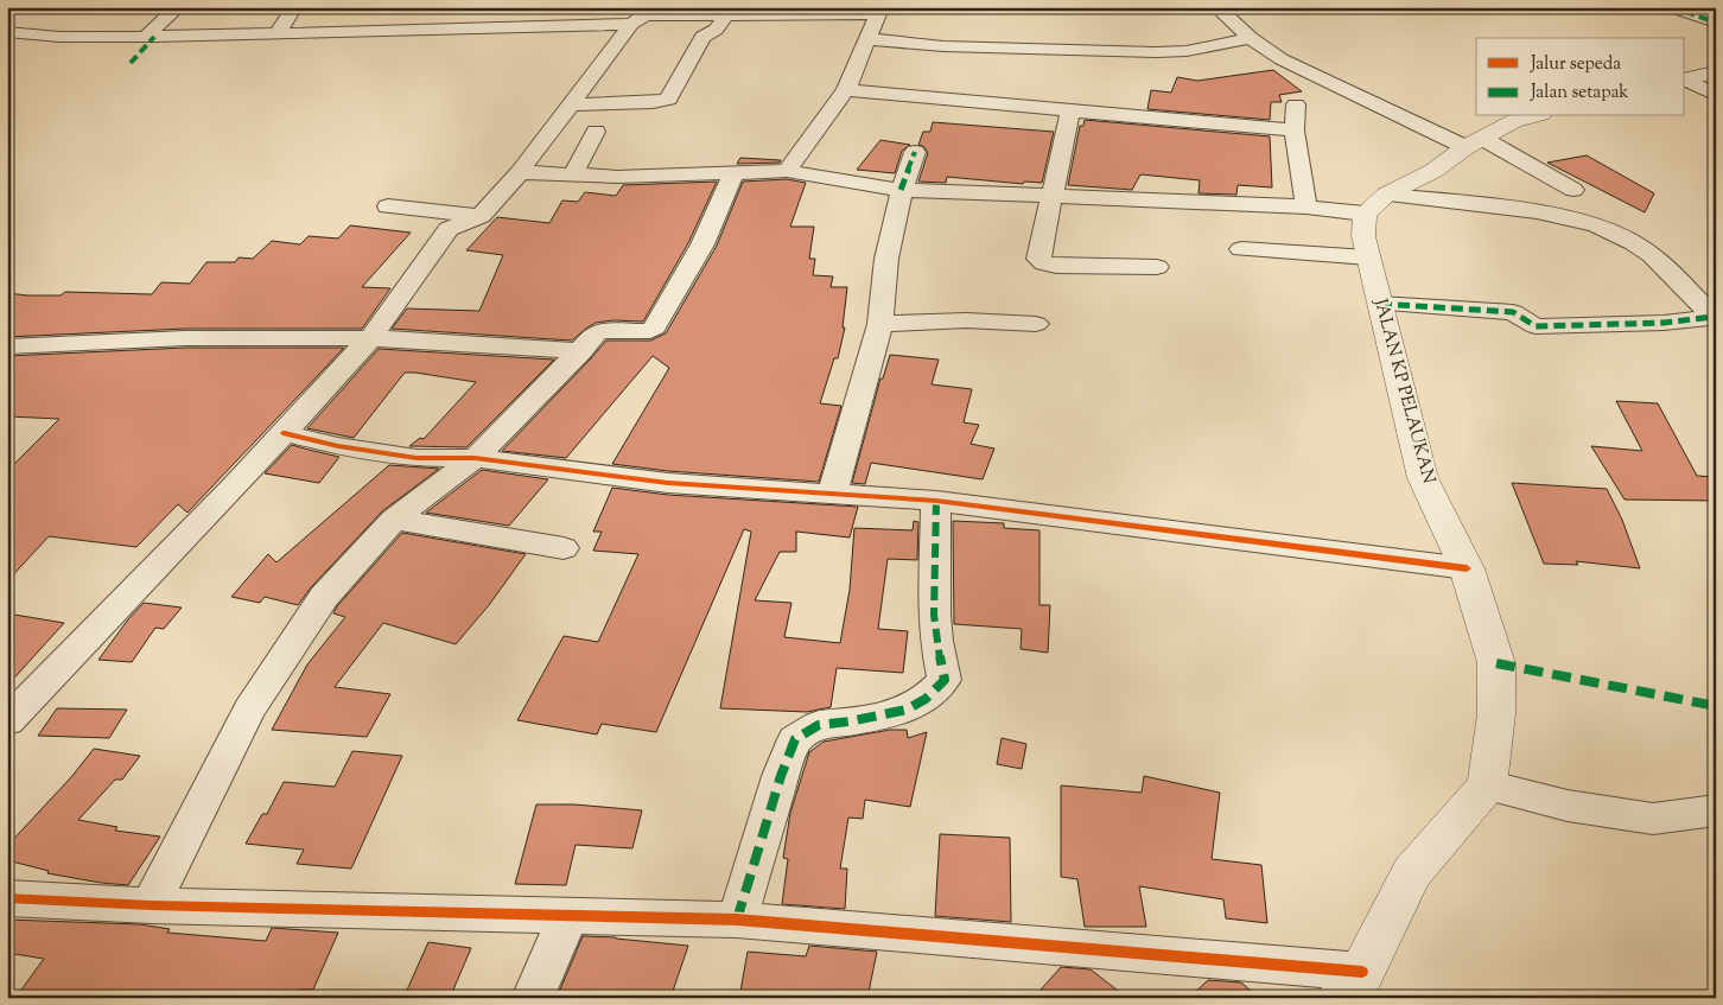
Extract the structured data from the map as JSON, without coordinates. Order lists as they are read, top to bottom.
{
  "streets": {
    "street": ["JALAN KP PELAUKAN"]
  },
  "legend": ["Jalur sepeda", "Jalan setapak"]
}
